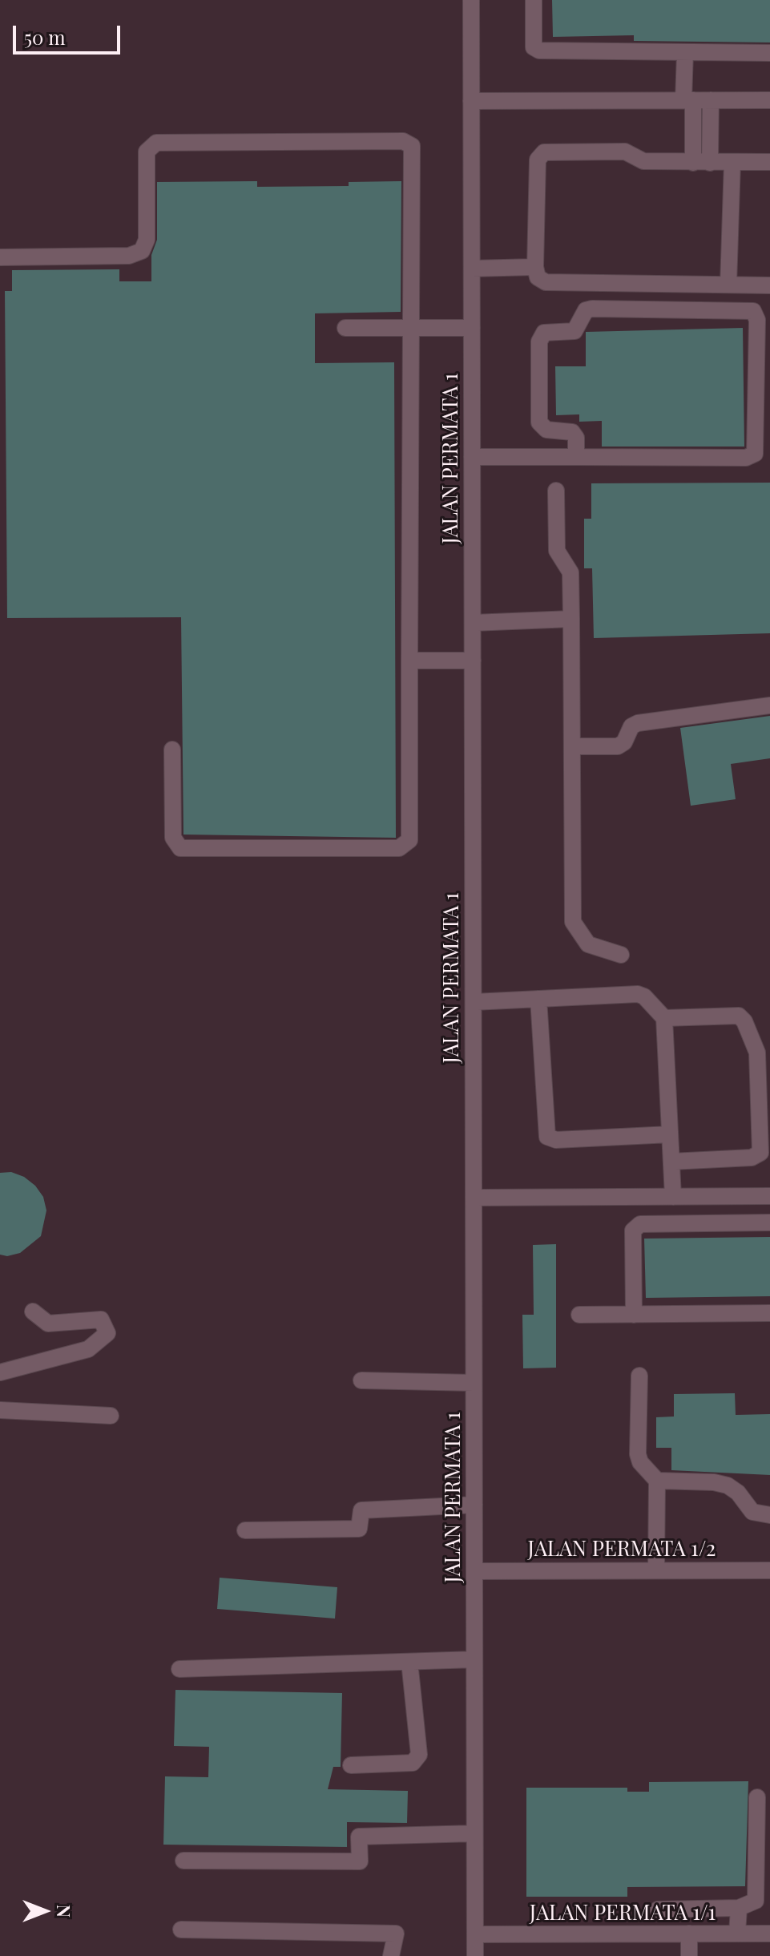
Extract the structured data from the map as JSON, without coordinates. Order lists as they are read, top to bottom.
{
  "streets": {
    "street": ["JALAN PERMATA 1", "JALAN PERMATA 1/2", "JALAN PERMATA 1/1"]
  },
  "crossings": [
    ["JALAN PERMATA 1", "JALAN PERMATA 1/2"],
    ["JALAN PERMATA 1", "JALAN PERMATA 1/1"]
  ],
  "scale_bar": "50 m",
  "north": "right"
}
